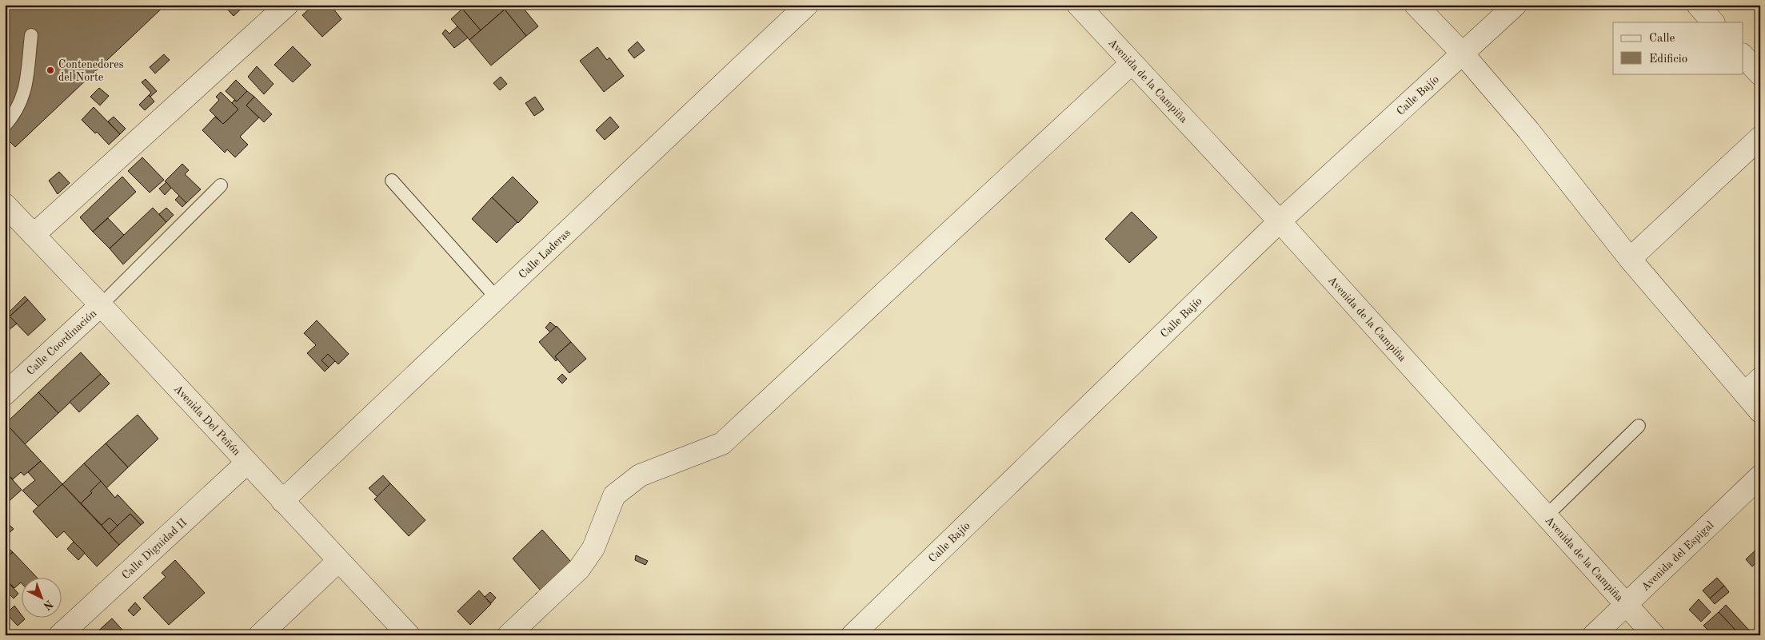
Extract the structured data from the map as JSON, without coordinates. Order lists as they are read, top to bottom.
{
  "streets": {
    "street": [
      "Avenida de la Campiña",
      "Calle Bajío",
      "Calle Laderas",
      "Calle Coordinación",
      "Avenida Del Peñón",
      "Calle Dignidad II",
      "Avenida del Espigal"
    ]
  },
  "crossings": [
    ["Avenida de la Campiña", "Calle Bajío"],
    ["Avenida de la Campiña", "Avenida del Espigal"],
    ["Calle Laderas", "Avenida Del Peñón"],
    ["Calle Coordinación", "Avenida Del Peñón"],
    ["Avenida Del Peñón", "Calle Dignidad II"]
  ],
  "places": ["Contenedores del Norte"],
  "legend": ["Calle", "Edificio"],
  "north": "bottom right"
}
